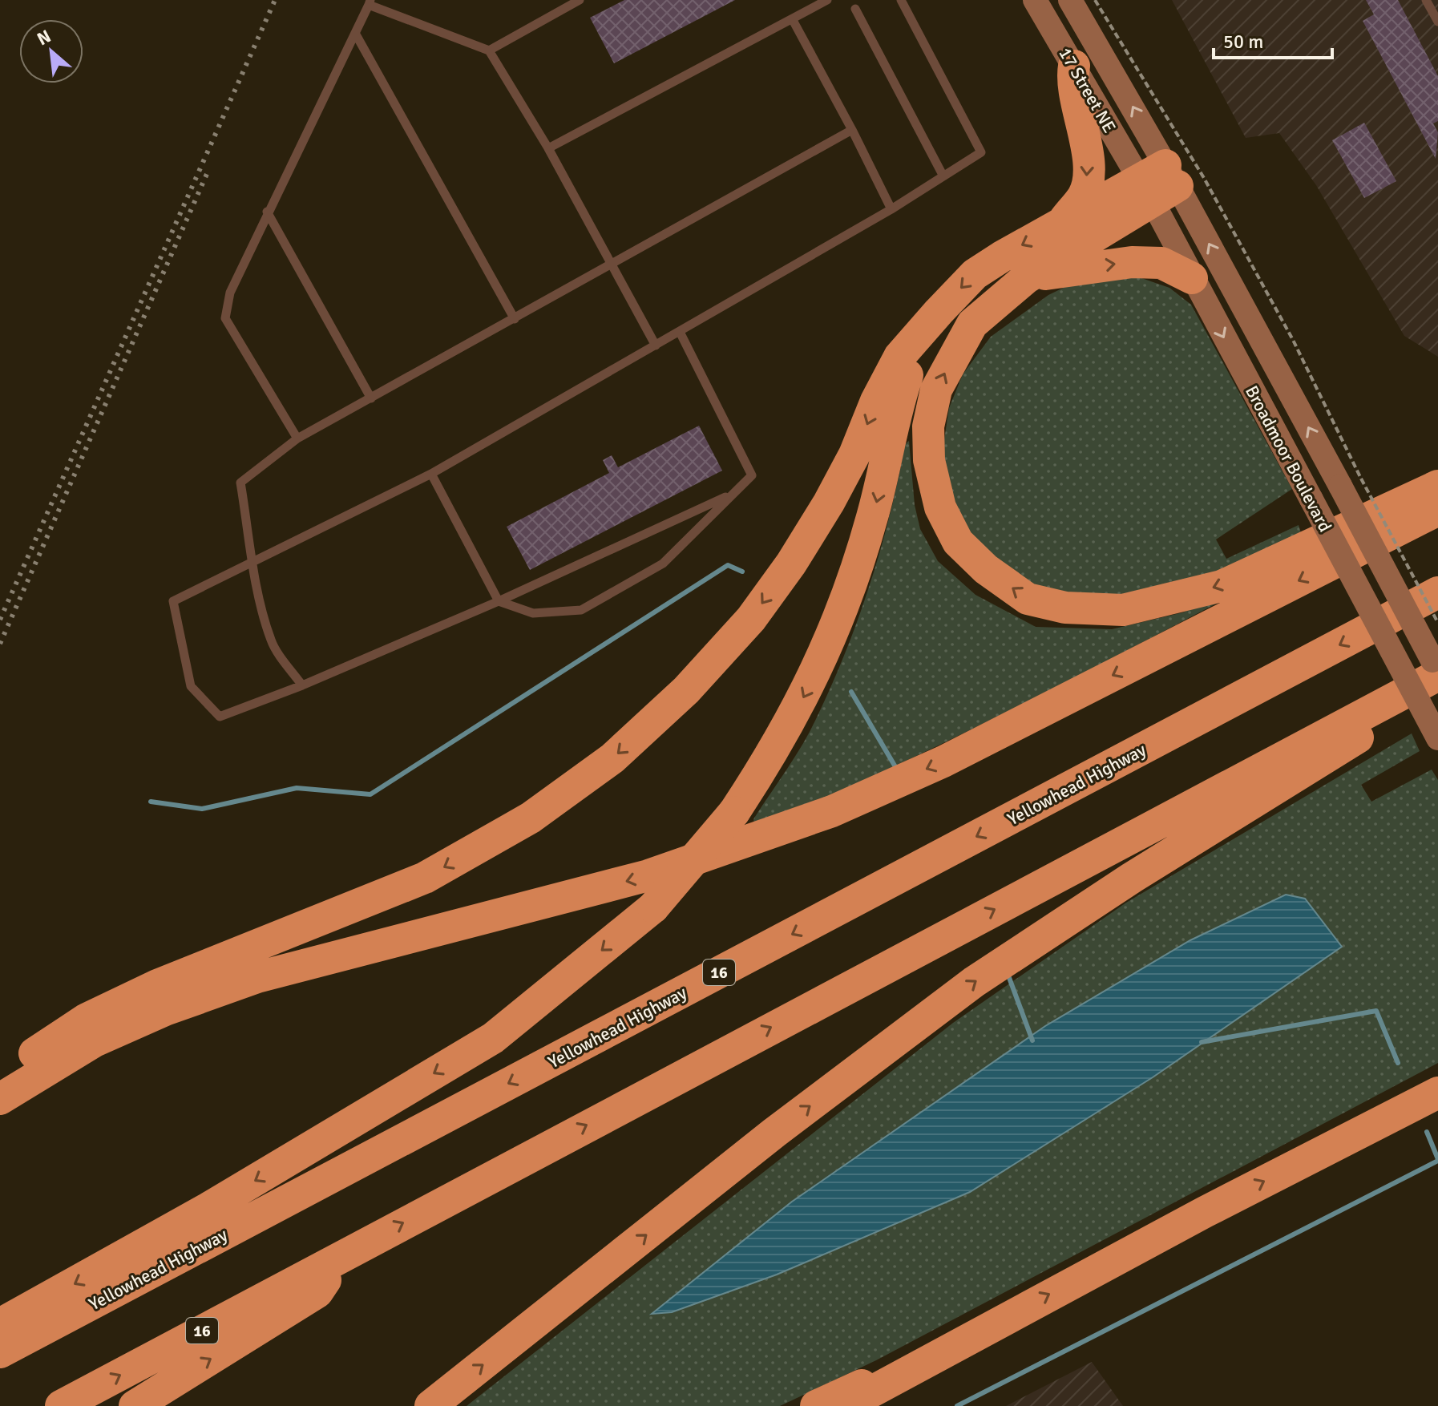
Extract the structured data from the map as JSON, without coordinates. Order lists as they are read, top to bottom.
{
  "streets": {
    "highway": ["Yellowhead Highway", "16"],
    "main road": ["17 Street NE", "Broadmoor Boulevard"]
  },
  "crossings": [
    ["17 Street NE", "Broadmoor Boulevard"],
    ["Broadmoor Boulevard", "16"]
  ],
  "scale_bar": "50 m",
  "north": "top left"
}
